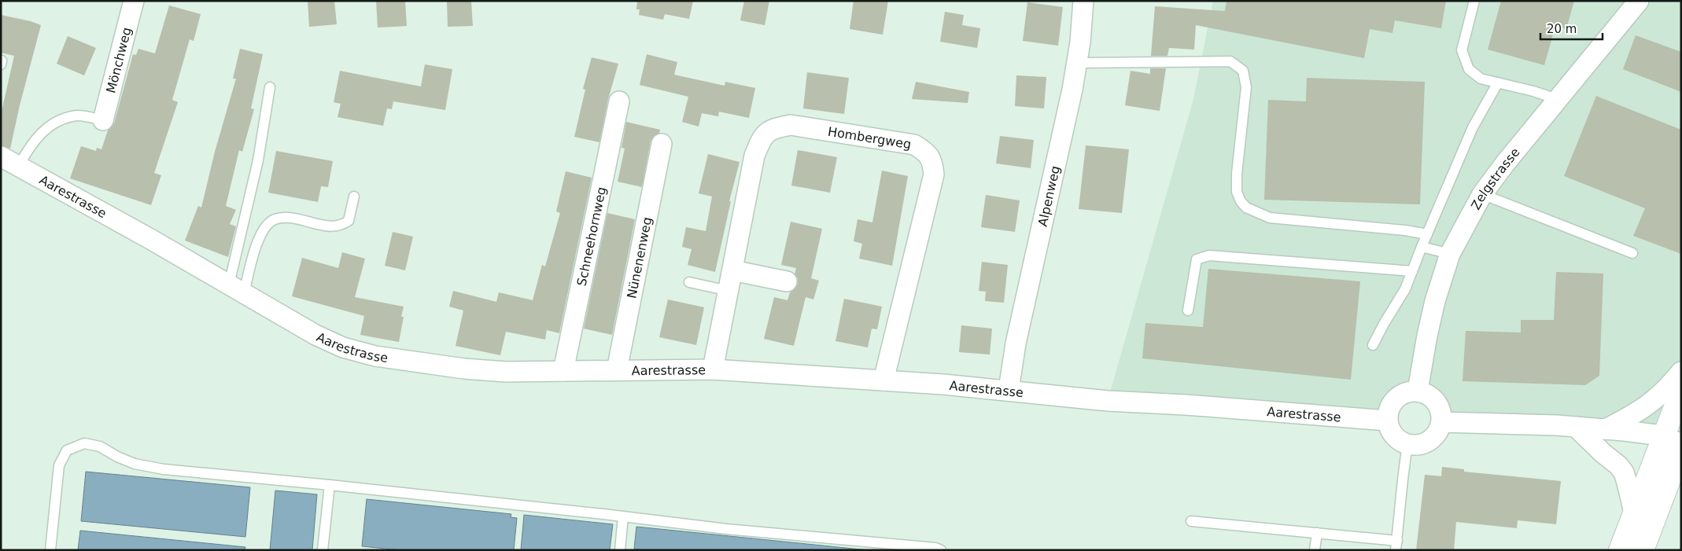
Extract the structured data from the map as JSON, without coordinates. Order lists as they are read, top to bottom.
{
  "streets": {
    "street": [
      "Mönchweg",
      "Hombergweg",
      "Zelgstrasse",
      "Alpenweg",
      "Aarestrasse",
      "Schneehornweg",
      "Nünenenweg"
    ]
  },
  "crossings": [
    ["Hombergweg", "Aarestrasse"],
    ["Zelgstrasse", "Aarestrasse"],
    ["Alpenweg", "Aarestrasse"],
    ["Aarestrasse", "Schneehornweg"],
    ["Aarestrasse", "Nünenenweg"]
  ],
  "scale_bar": "20 m"
}
